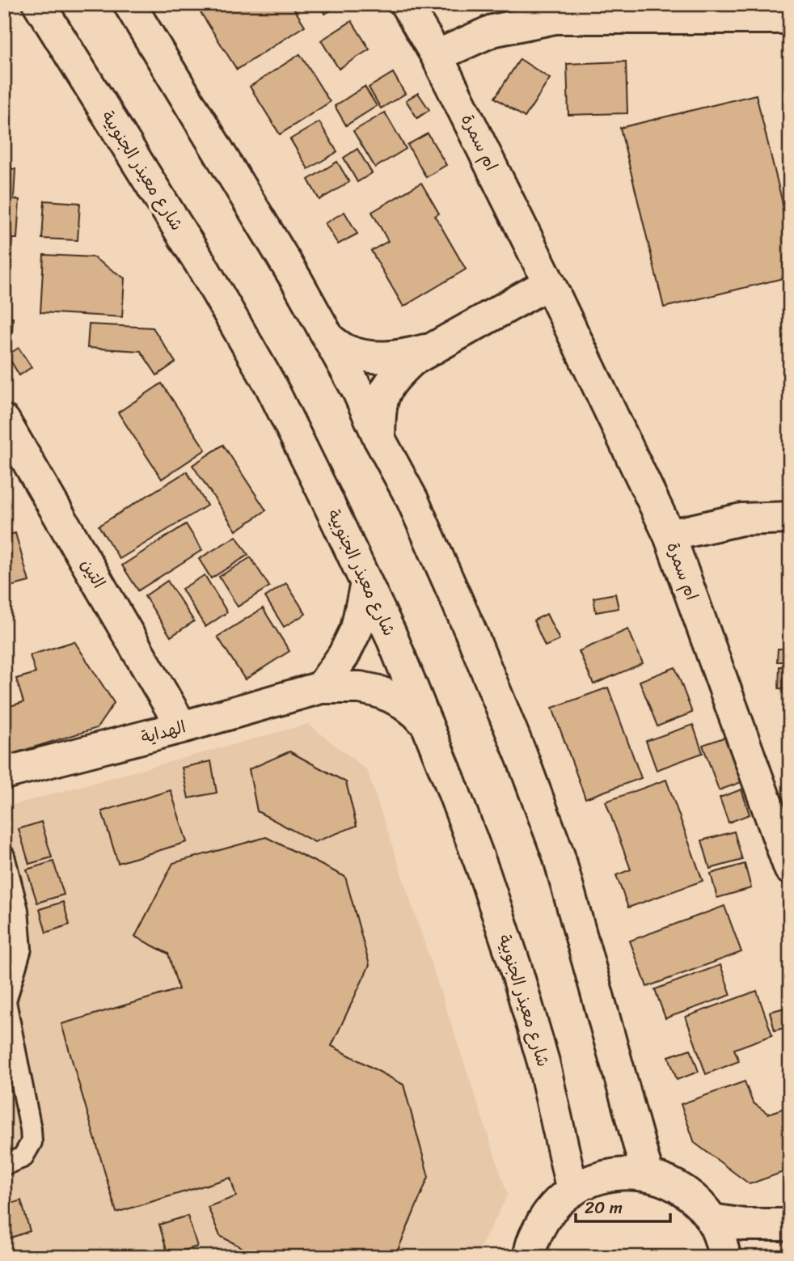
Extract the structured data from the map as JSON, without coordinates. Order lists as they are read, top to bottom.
{
  "streets": {
    "street": [
      "ام سمرة",
      "شارع معيذر الجنوبية",
      "التين",
      "الهداية"
    ]
  },
  "crossings": [
    ["شارع معيذر الجنوبية", "الهداية"],
    ["التين", "الهداية"]
  ],
  "scale_bar": "20 m"
}
